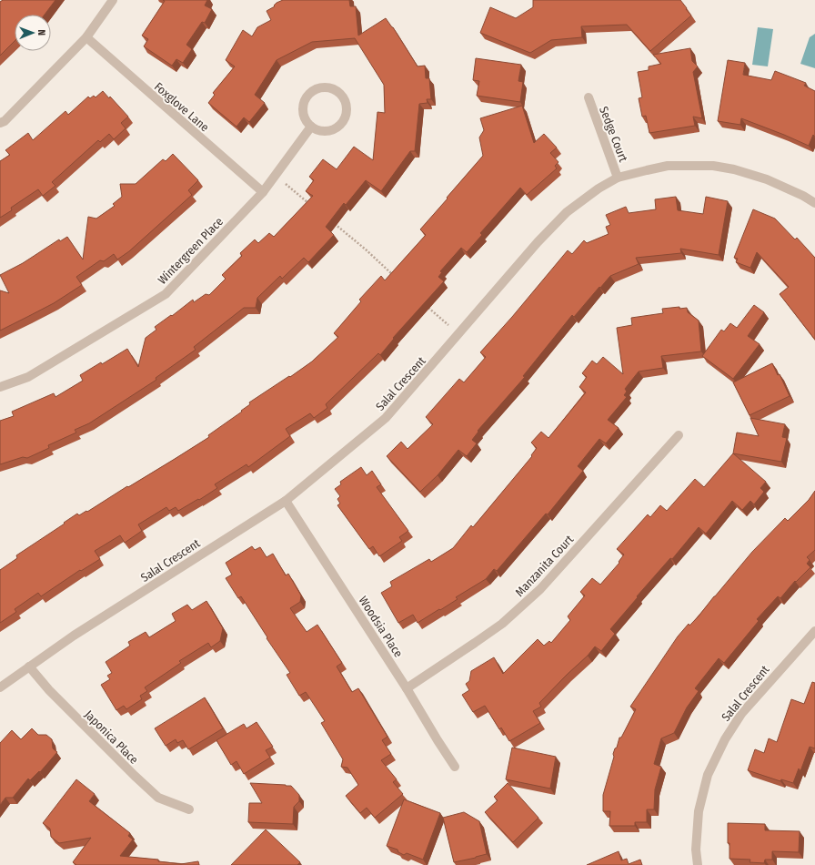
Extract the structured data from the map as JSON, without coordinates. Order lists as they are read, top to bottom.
{
  "streets": {
    "street": [
      "Foxglove Lane",
      "Sedge Court",
      "Wintergreen Place",
      "Salal Crescent",
      "Manzanita Court",
      "Woodsia Place",
      "Japonica Place"
    ]
  },
  "crossings": [
    ["Foxglove Lane", "Wintergreen Place"],
    ["Sedge Court", "Salal Crescent"],
    ["Salal Crescent", "Woodsia Place"],
    ["Salal Crescent", "Japonica Place"],
    ["Manzanita Court", "Woodsia Place"]
  ],
  "north": "right"
}
